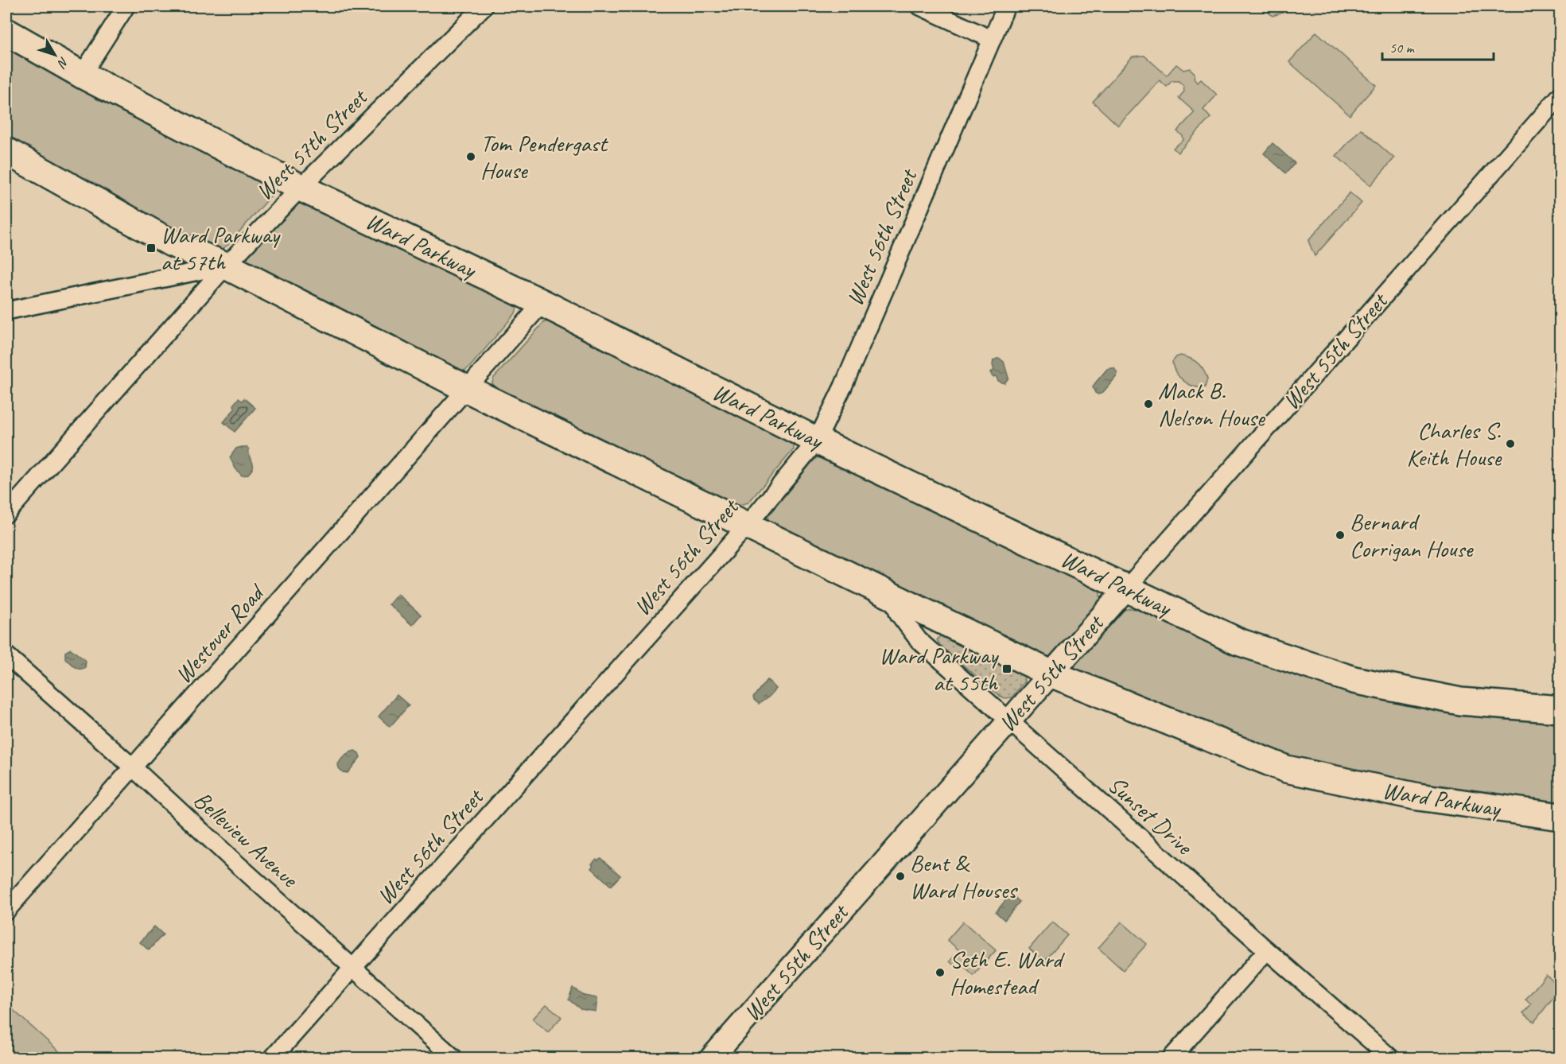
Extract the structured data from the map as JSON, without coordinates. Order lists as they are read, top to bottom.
{
  "streets": {
    "main road": ["Ward Parkway", "West 55th Street"],
    "street": [
      "West 57th Street",
      "West 56th Street",
      "Westover Road",
      "Sunset Drive",
      "Belleview Avenue"
    ]
  },
  "crossings": [
    ["West 57th Street", "Ward Parkway"],
    ["West 56th Street", "Ward Parkway"],
    ["West 56th Street", "Belleview Avenue"],
    ["Ward Parkway", "West 55th Street"],
    ["Ward Parkway", "Westover Road"],
    ["Ward Parkway", "Sunset Drive"],
    ["West 55th Street", "Sunset Drive"],
    ["Westover Road", "Belleview Avenue"]
  ],
  "places": {
    "other": [
      "Tom Pendergast House",
      "Mack B. Nelson House",
      "Charles S. Keith House",
      "Bernard Corrigan House",
      "Bent & Ward Houses",
      "Seth E. Ward Homestead"
    ],
    "transit": ["Ward Parkway at 57th", "Ward Parkway at 55th"]
  },
  "scale_bar": "50 m",
  "north": "bottom right"
}
